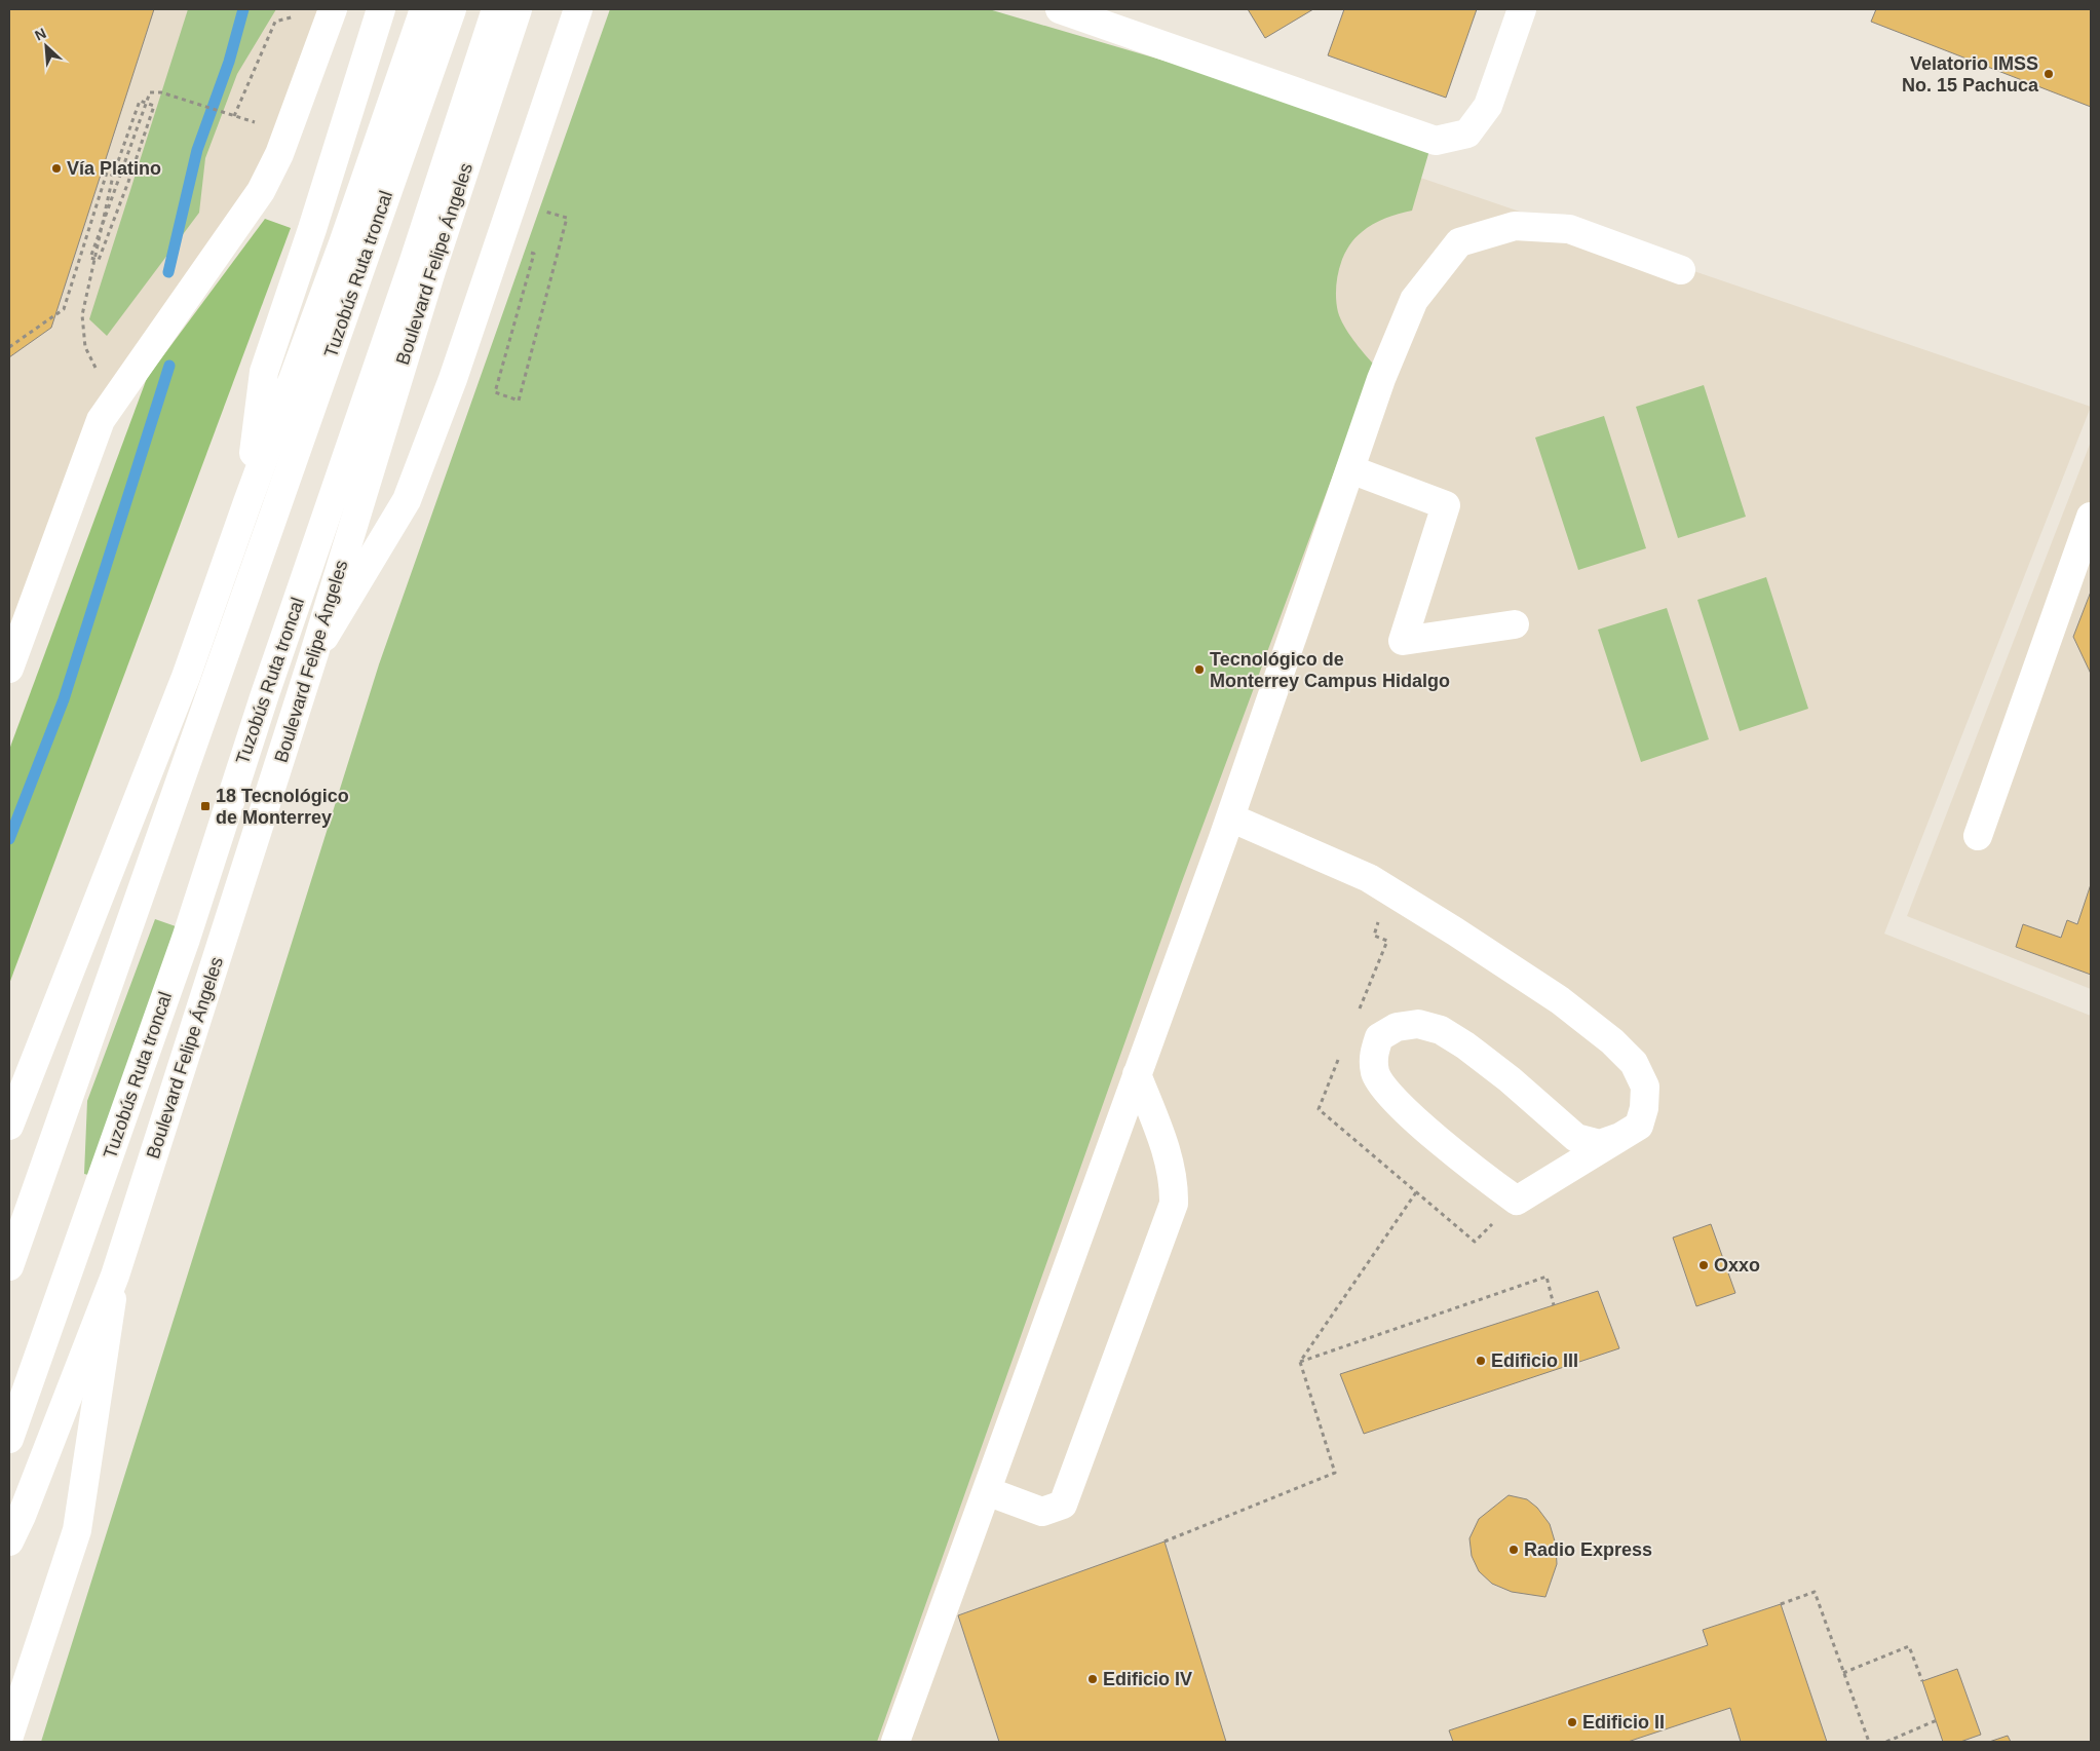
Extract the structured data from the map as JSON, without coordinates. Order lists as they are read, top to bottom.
{
  "streets": {
    "main road": ["Boulevard Felipe Ángeles", "Tuzobús Ruta troncal"]
  },
  "crossings": [
    ["Boulevard Felipe Ángeles", "Tuzobús Ruta troncal"]
  ],
  "places": {
    "other": [
      "Velatorio IMSS No. 15 Pachuca",
      "Vía Platino",
      "Tecnológico de Monterrey Campus Hidalgo",
      "Oxxo",
      "Edificio III",
      "Radio Express",
      "Edificio IV",
      "Edificio II"
    ],
    "transit": ["18 Tecnológico de Monterrey"]
  },
  "north": "top left"
}
